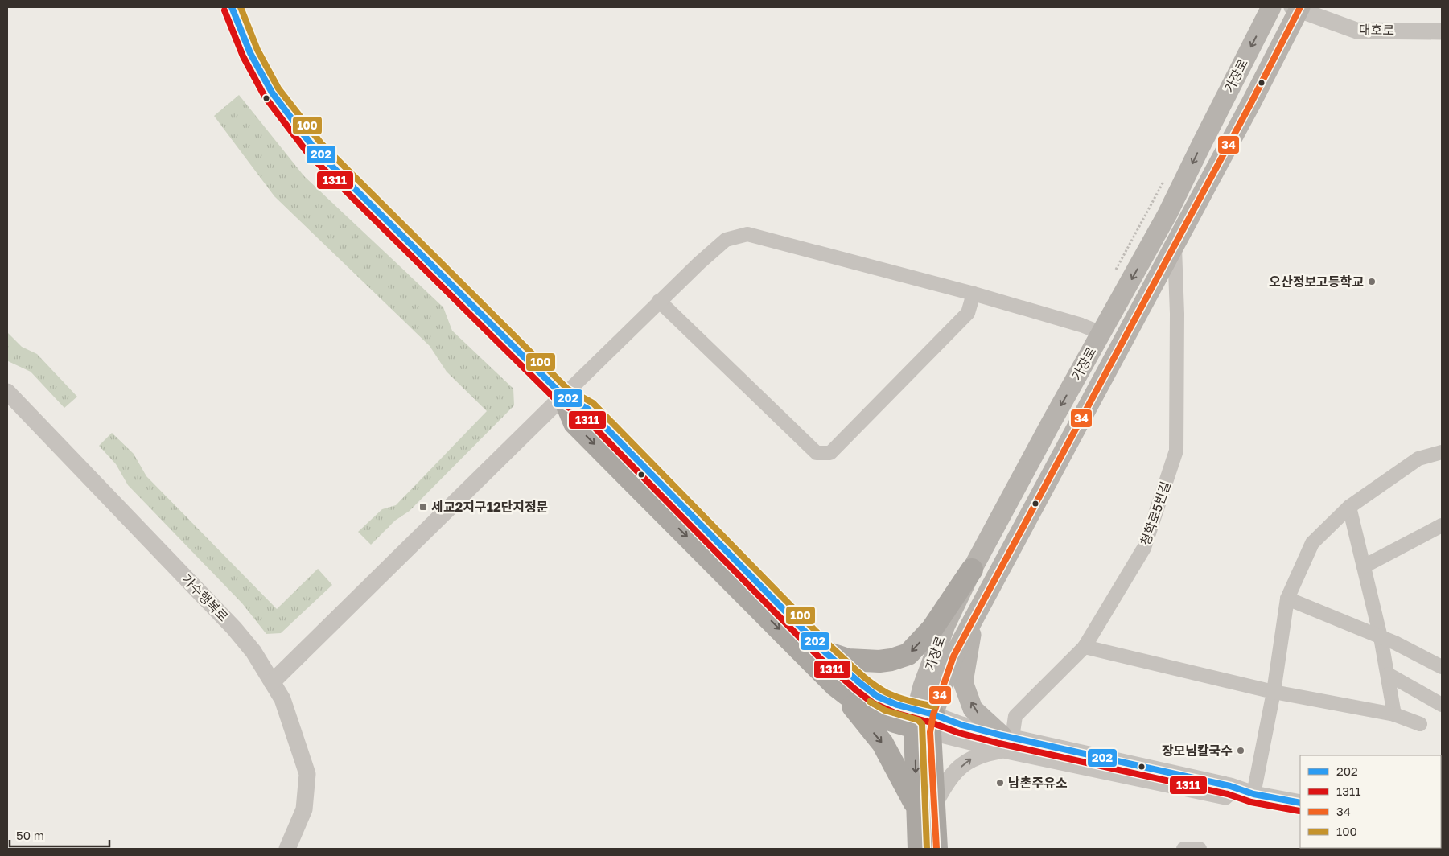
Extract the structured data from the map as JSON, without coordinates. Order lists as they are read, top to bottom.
{
  "streets": {
    "main road": ["가장로"],
    "street": ["대호로", "청학로5번길", "가수행복로"]
  },
  "crossings": [
    ["대호로", "가장로"],
    ["가장로", "청학로5번길"]
  ],
  "places": {
    "other": ["오산정보고등학교", "장모님칼국수", "남촌주유소"],
    "transit": ["세교2지구12단지정문"]
  },
  "lines": [
    "transit line 202",
    "transit line 34",
    "transit line 100",
    "transit line 1311"
  ],
  "legend": [
    "202",
    "1311",
    "34",
    "100"
  ],
  "scale_bar": "50 m"
}
